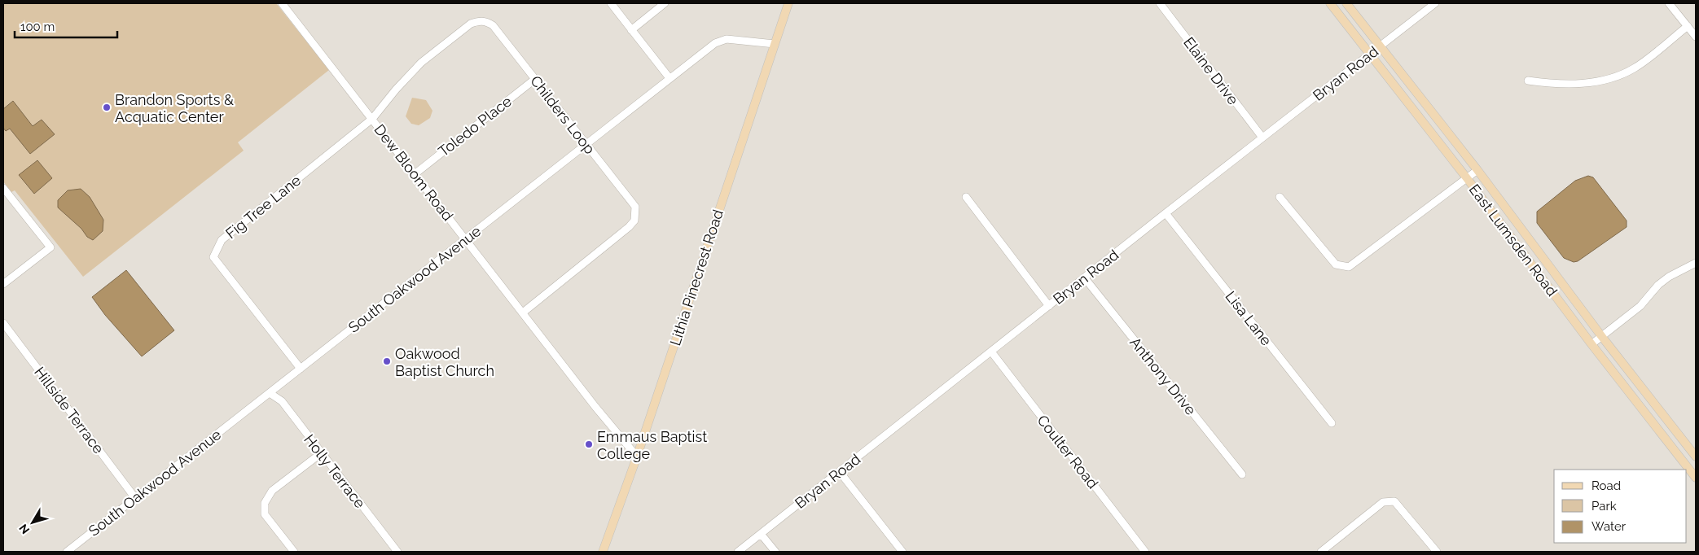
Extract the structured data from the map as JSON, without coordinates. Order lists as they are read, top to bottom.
{
  "streets": {
    "main road": ["East Lumsden Road", "Lithia Pinecrest Road"],
    "street": [
      "Elaine Drive",
      "Bryan Road",
      "Childers Loop",
      "Toledo Place",
      "Dew Bloom Road",
      "Fig Tree Lane",
      "South Oakwood Avenue",
      "Lisa Lane",
      "Anthony Drive",
      "Hillside Terrace",
      "Coulter Road",
      "Holly Terrace"
    ]
  },
  "crossings": [
    ["Elaine Drive", "Bryan Road"],
    ["Bryan Road", "East Lumsden Road"],
    ["Bryan Road", "Lisa Lane"],
    ["Bryan Road", "Anthony Drive"],
    ["Bryan Road", "Coulter Road"],
    ["Childers Loop", "Toledo Place"],
    ["Childers Loop", "Dew Bloom Road"],
    ["Childers Loop", "Fig Tree Lane"],
    ["Childers Loop", "South Oakwood Avenue"],
    ["Toledo Place", "Dew Bloom Road"],
    ["Dew Bloom Road", "Fig Tree Lane"],
    ["Dew Bloom Road", "Lithia Pinecrest Road"],
    ["Dew Bloom Road", "South Oakwood Avenue"],
    ["Fig Tree Lane", "South Oakwood Avenue"],
    ["Lithia Pinecrest Road", "South Oakwood Avenue"],
    ["South Oakwood Avenue", "Hillside Terrace"],
    ["South Oakwood Avenue", "Holly Terrace"]
  ],
  "places": ["Brandon Sports & Acquatic Center", "Oakwood Baptist Church", "Emmaus Baptist College"],
  "legend": ["Road", "Park", "Water"],
  "scale_bar": "100 m",
  "north": "bottom left"
}
